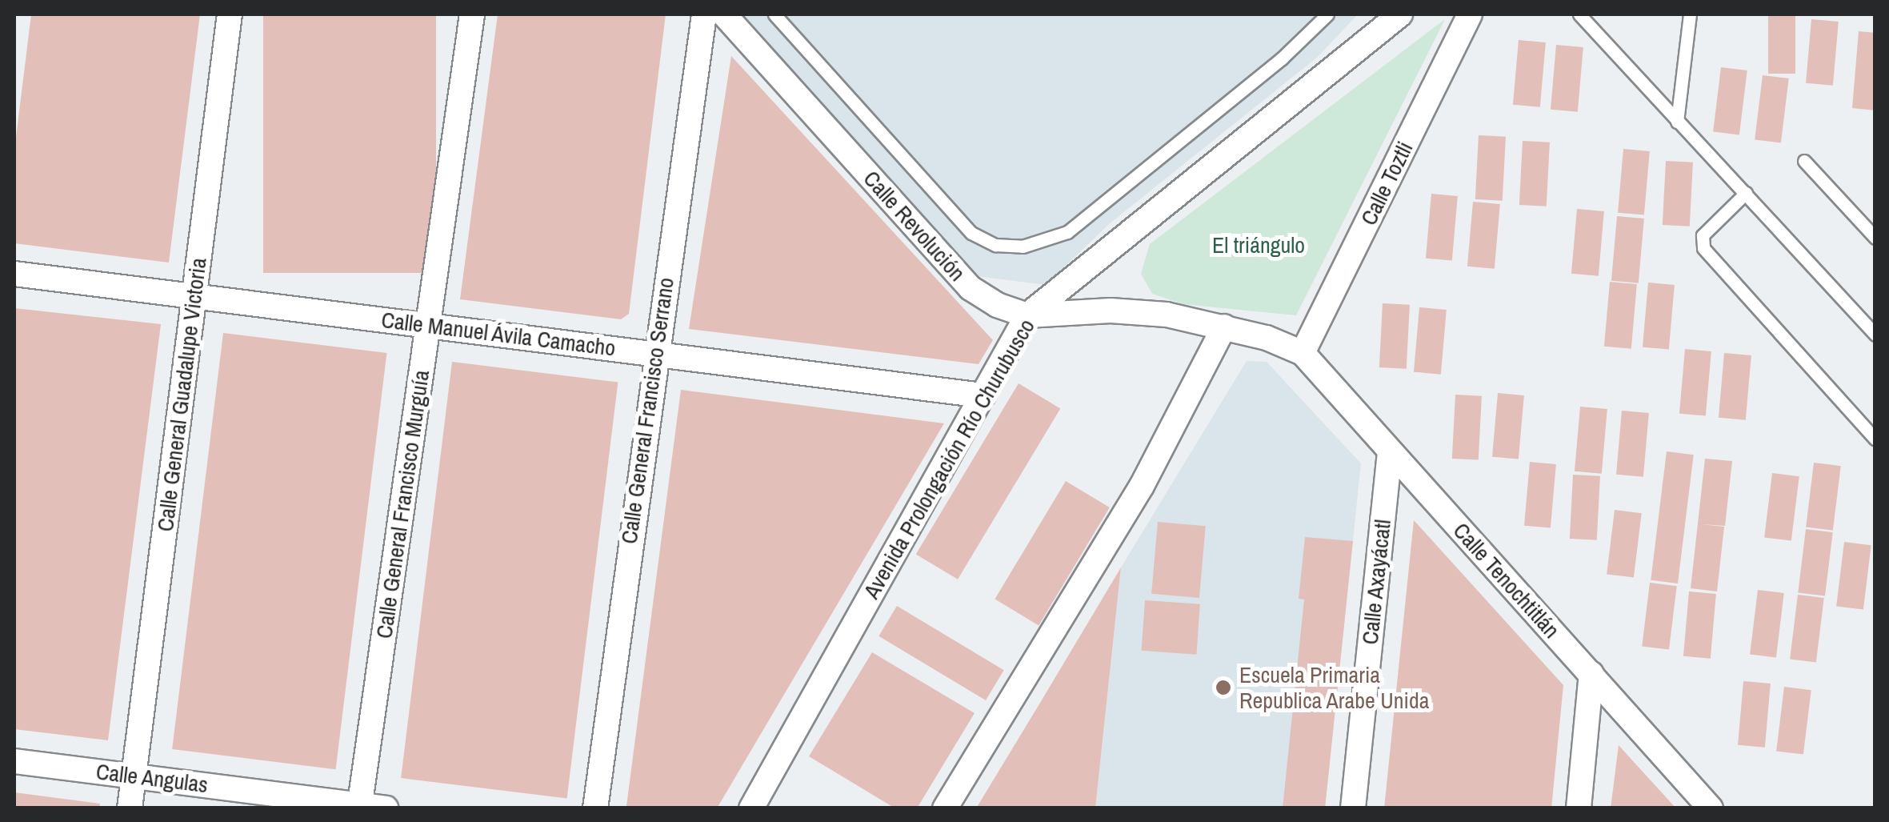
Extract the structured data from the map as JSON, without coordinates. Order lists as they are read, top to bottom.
{
  "streets": {
    "street": [
      "Calle Toztli",
      "Calle Revolución",
      "Calle Manuel Ávila Camacho",
      "Calle General Guadalupe Victoria",
      "Calle General Francisco Serrano",
      "Avenida Prolongación Río Churubusco",
      "Calle General Francisco Murguía",
      "Calle Tenochtitlán",
      "Calle Axayácatl",
      "Calle Angulas"
    ]
  },
  "crossings": [
    ["Calle Toztli", "Calle Revolución"],
    ["Calle Toztli", "Calle Tenochtitlán"],
    ["Calle Revolución", "Avenida Prolongación Río Churubusco"],
    ["Calle Revolución", "Calle Tenochtitlán"],
    ["Calle Manuel Ávila Camacho", "Calle General Guadalupe Victoria"],
    ["Calle Manuel Ávila Camacho", "Calle General Francisco Serrano"],
    ["Calle Manuel Ávila Camacho", "Avenida Prolongación Río Churubusco"],
    ["Calle Manuel Ávila Camacho", "Calle General Francisco Murguía"],
    ["Calle General Guadalupe Victoria", "Calle Angulas"],
    ["Calle General Francisco Murguía", "Calle Angulas"],
    ["Calle Tenochtitlán", "Calle Axayácatl"]
  ],
  "parks": ["El triángulo"],
  "places": ["Escuela Primaria Republica Arabe Unida"]
}
